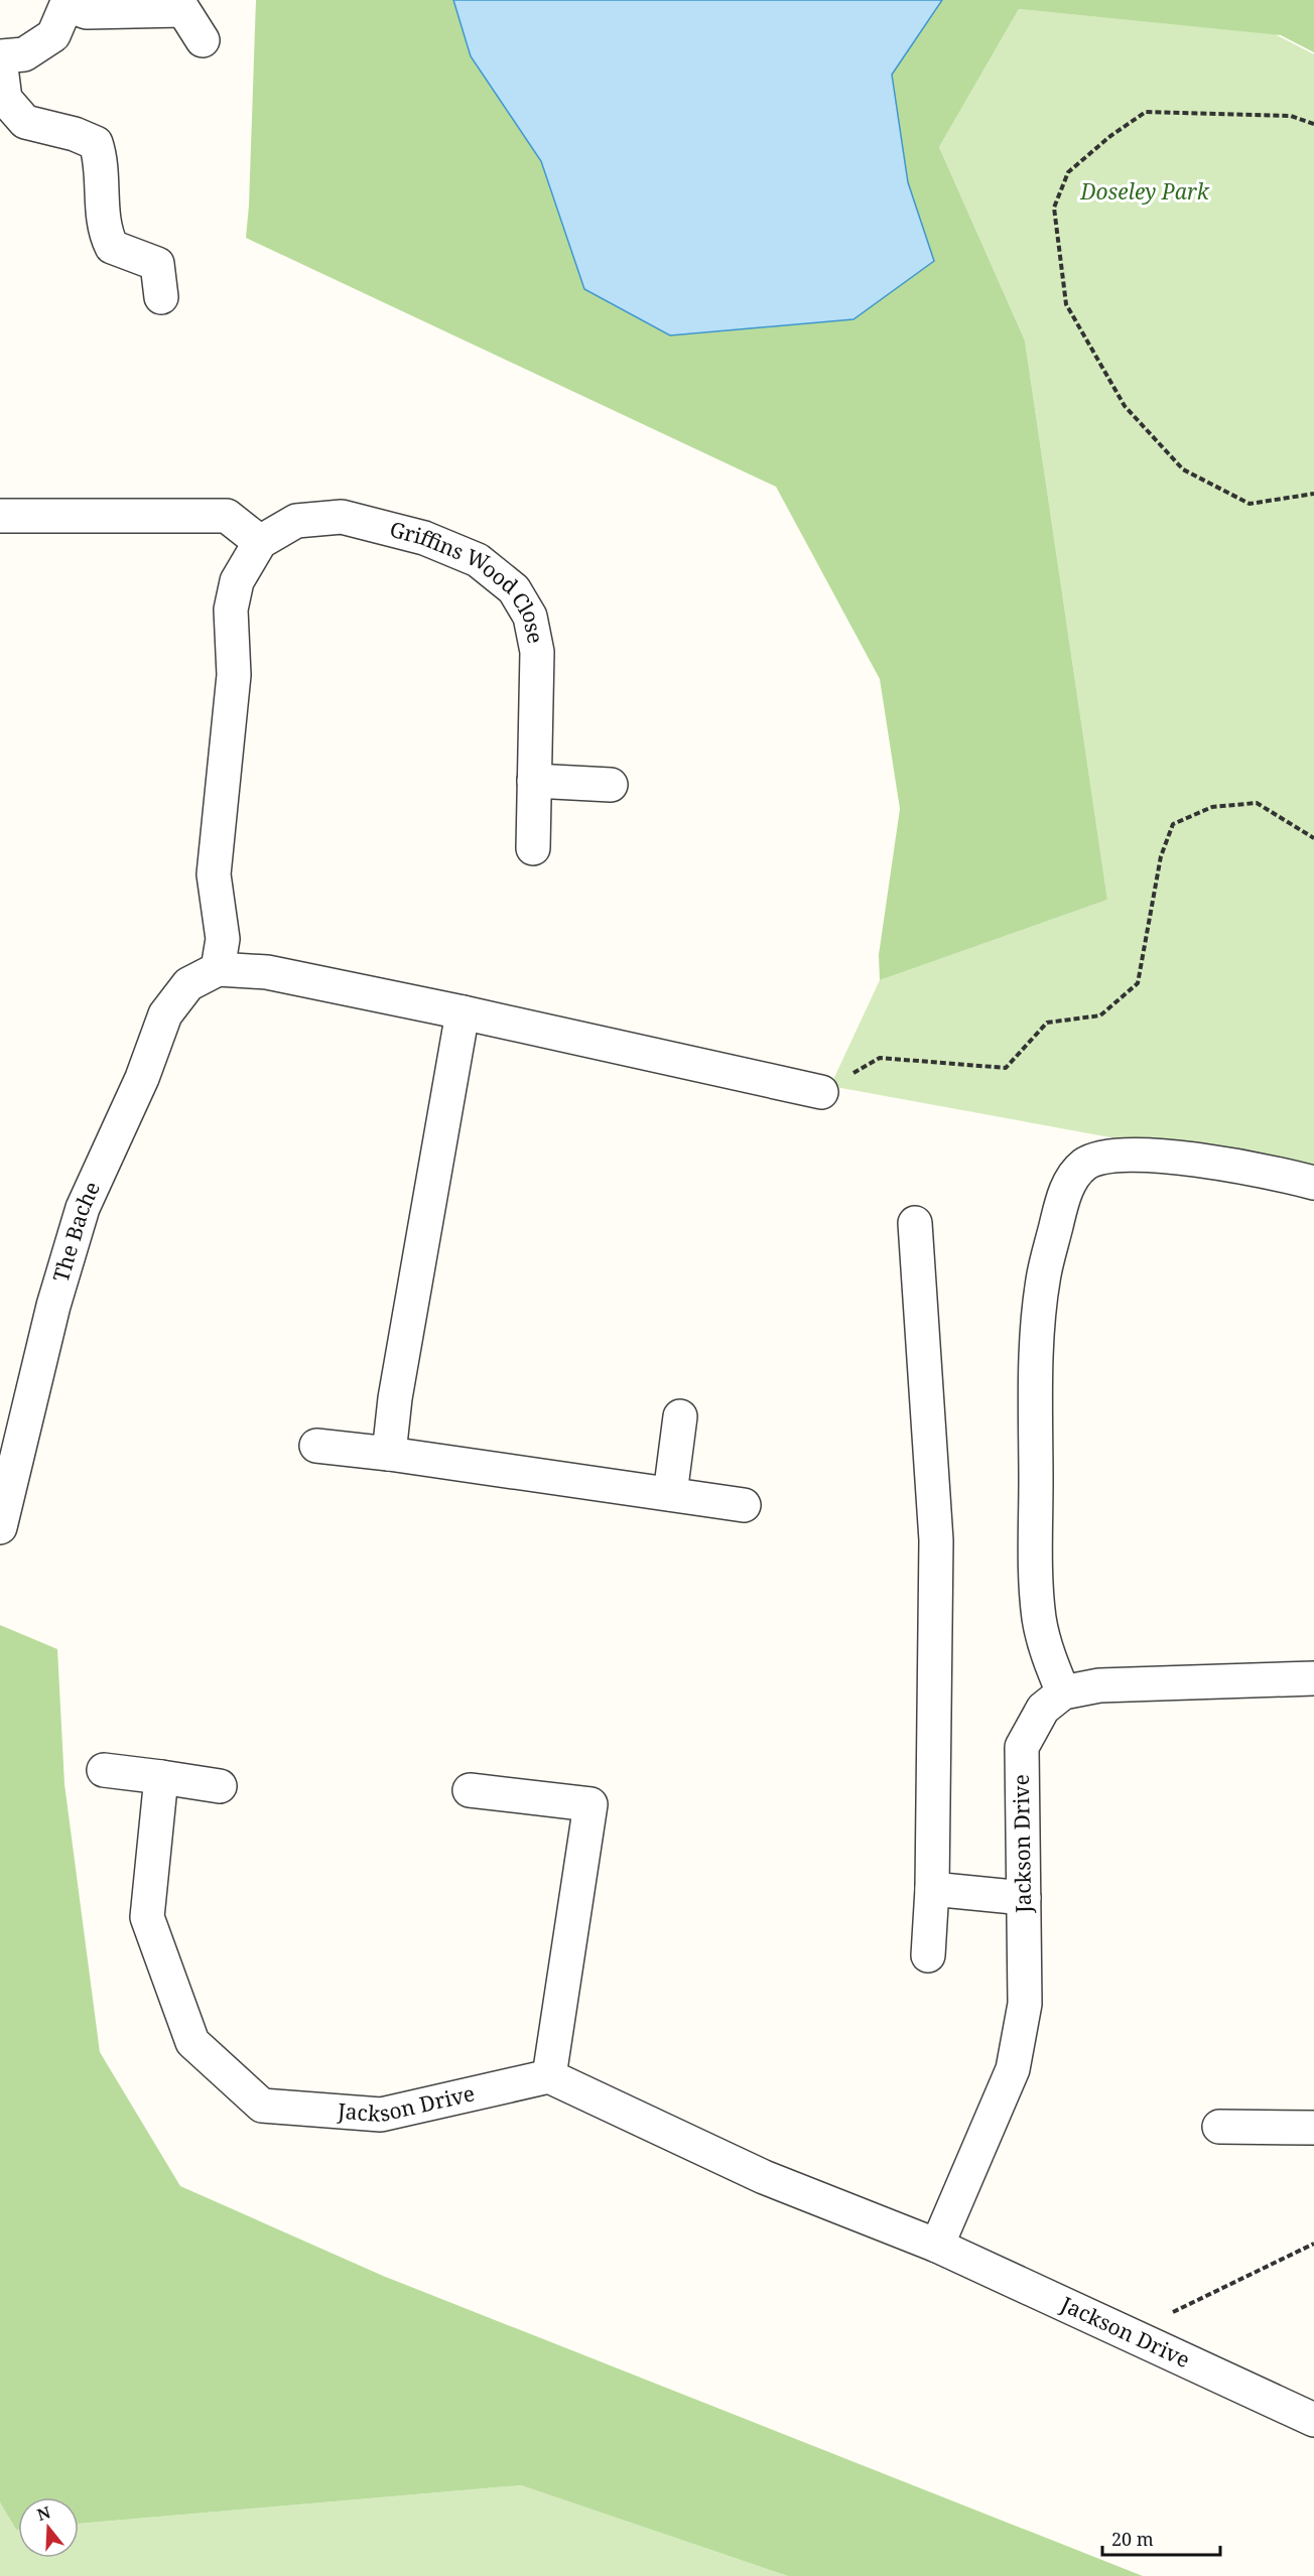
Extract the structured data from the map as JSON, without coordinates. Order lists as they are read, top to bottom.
{
  "streets": {
    "street": ["Griffins Wood Close", "The Bache", "Jackson Drive"]
  },
  "crossings": [
    ["Griffins Wood Close", "The Bache"]
  ],
  "parks": ["Doseley Park"],
  "scale_bar": "20 m",
  "north": "top"
}
